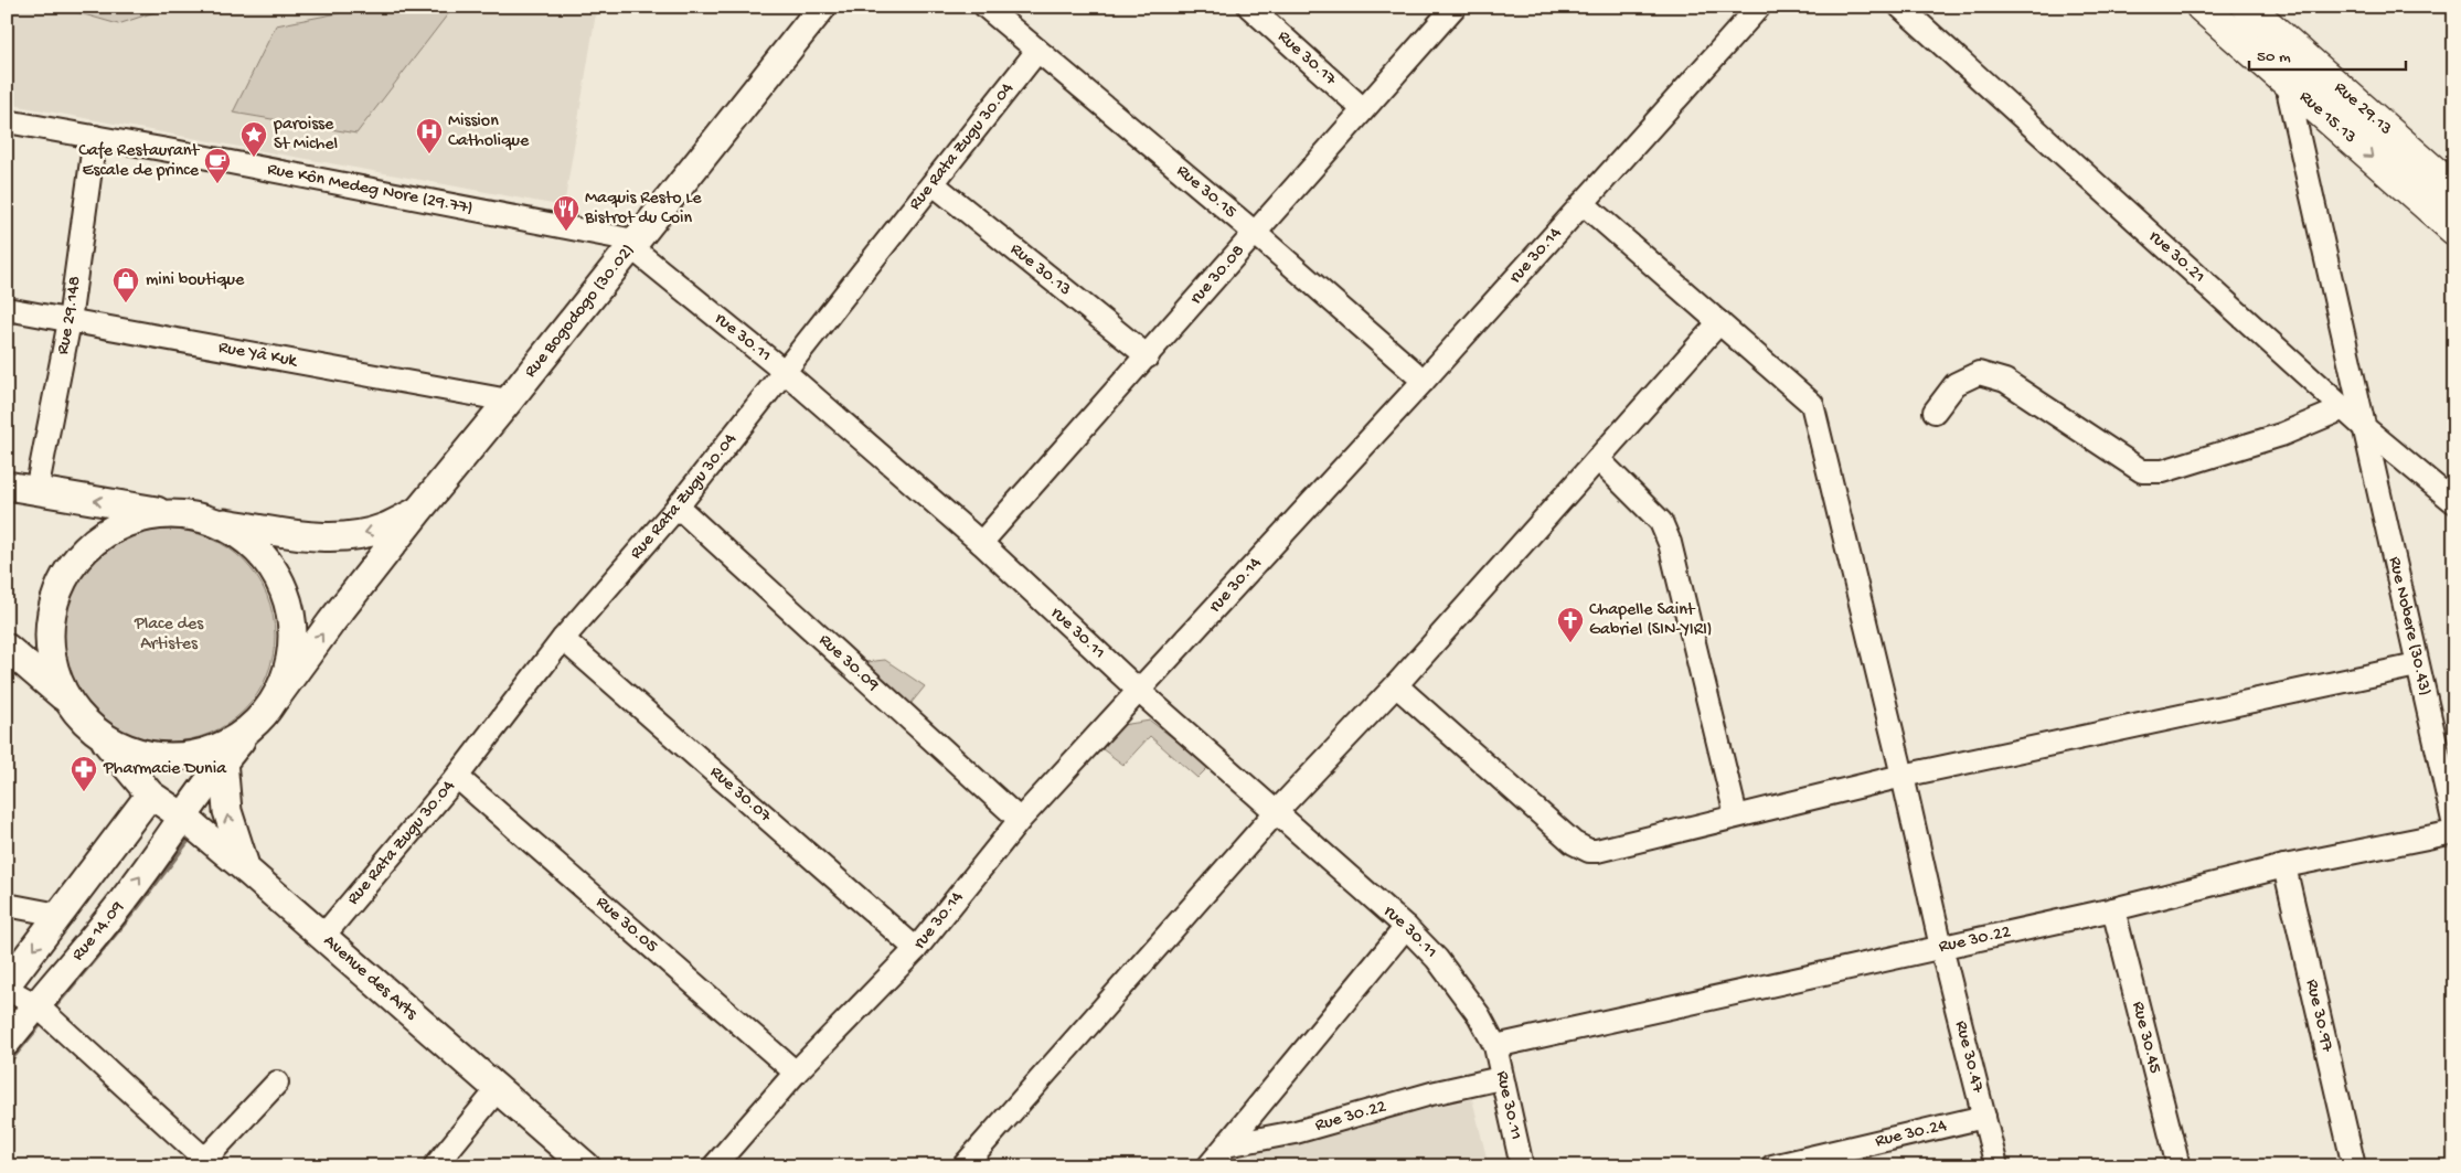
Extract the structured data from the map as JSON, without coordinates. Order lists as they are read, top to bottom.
{
  "streets": {
    "main road": ["Rue 29.13", "Rue 15.13"],
    "street": [
      "Rue 30.17",
      "Rue Rata Zugu 30.04",
      "Rue Kôn Medeg Nore (29.77)",
      "Rue 30.15",
      "rue 30.14",
      "rue 30.21",
      "Rue 30.13",
      "rue 30.08",
      "Rue Bogodogo (30.02)",
      "Rue 29.148",
      "rue 30.11",
      "Rue Yâ Kuk",
      "Rue Nobere (30.43)",
      "Rue 30.09",
      "Rue 30.07",
      "Rue 30.05",
      "Rue 14.09",
      "Rue 30.22",
      "Avenue des Arts",
      "Rue 30.97",
      "Rue 30.45",
      "Rue 30.47",
      "Rue 30.11",
      "Rue 30.24"
    ]
  },
  "crossings": [
    ["Rue 30.17", "rue 30.08"],
    ["Rue 15.13", "Rue Nobere (30.43)"],
    ["Rue Rata Zugu 30.04", "Rue 30.15"],
    ["Rue Rata Zugu 30.04", "Rue 30.13"],
    ["Rue Rata Zugu 30.04", "rue 30.11"],
    ["Rue Rata Zugu 30.04", "Rue 30.09"],
    ["Rue Rata Zugu 30.04", "Rue 30.07"],
    ["Rue Rata Zugu 30.04", "Rue 30.05"],
    ["Rue Rata Zugu 30.04", "Avenue des Arts"],
    ["Rue Kôn Medeg Nore (29.77)", "Rue Bogodogo (30.02)"],
    ["Rue Kôn Medeg Nore (29.77)", "Rue 29.148"],
    ["Rue Kôn Medeg Nore (29.77)", "rue 30.11"],
    ["Rue 30.15", "rue 30.14"],
    ["Rue 30.15", "rue 30.08"],
    ["rue 30.14", "rue 30.11"],
    ["rue 30.14", "Rue 30.09"],
    ["rue 30.14", "Rue 30.07"],
    ["rue 30.14", "Rue 30.05"],
    ["rue 30.14", "Rue 30.47"],
    ["rue 30.21", "Rue Nobere (30.43)"],
    ["Rue 30.13", "rue 30.08"],
    ["rue 30.08", "rue 30.11"],
    ["Rue Bogodogo (30.02)", "rue 30.11"],
    ["Rue Bogodogo (30.02)", "Rue Yâ Kuk"],
    ["Rue 29.148", "Rue Yâ Kuk"],
    ["rue 30.11", "Rue 30.22"],
    ["rue 30.11", "Rue 30.11"],
    ["Rue 14.09", "Avenue des Arts"],
    ["Rue 30.22", "Rue 30.97"],
    ["Rue 30.22", "Rue 30.45"],
    ["Rue 30.22", "Rue 30.47"],
    ["Rue 30.22", "Rue 30.11"],
    ["Rue 30.47", "Rue 30.24"]
  ],
  "one_way": ["Rue 15.13"],
  "parks": ["Place des Artistes"],
  "places": {
    "hospital": ["Mission Catholique"],
    "place": ["paroisse St Michel"],
    "cafe": ["Cafe Restaurant Escale de prince"],
    "restaurant": ["Maquis Resto Le Bistrot du Coin"],
    "shop": ["mini boutique"],
    "church": ["Chapelle Saint Gabriel (SIN-YIRI)"],
    "pharmacy": ["Pharmacie Dunia"]
  },
  "scale_bar": "50 m"
}
